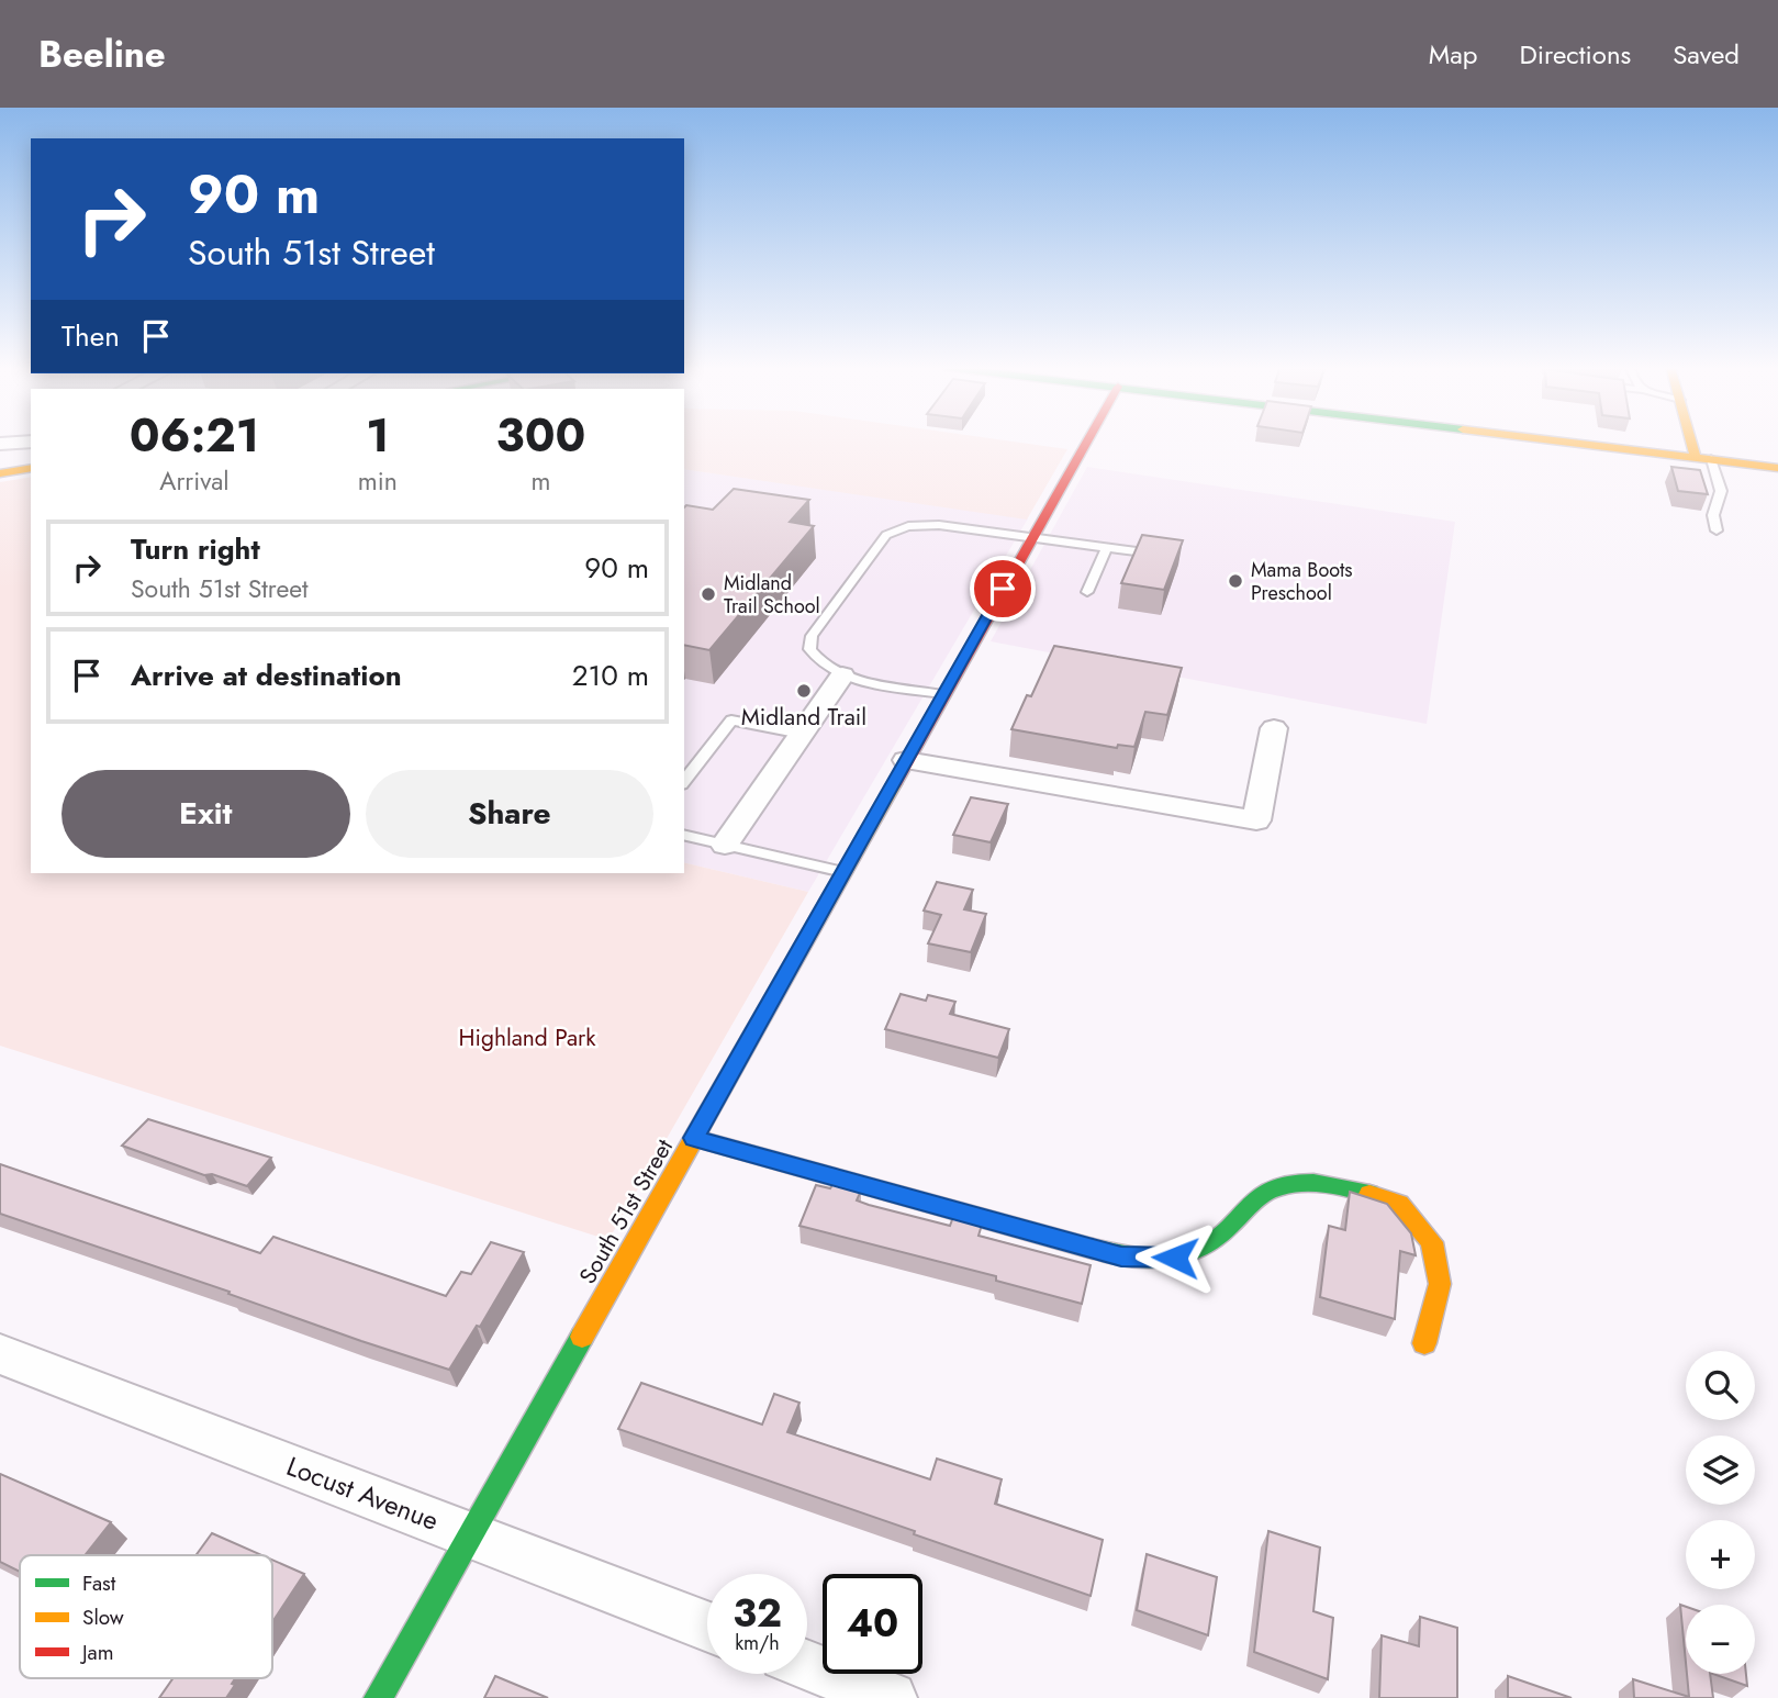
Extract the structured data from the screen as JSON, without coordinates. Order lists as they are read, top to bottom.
{
  "streets": {
    "street": ["South 51st Street", "Locust Avenue"]
  },
  "crossings": [
    ["South 51st Street", "Locust Avenue"]
  ],
  "parks": ["Highland Park"],
  "places": ["Mama Boots Preschool", "Midland Trail School", "Midland Trail"],
  "legend": ["Fast", "Slow", "Jam"],
  "page": {
    "header": "Beeline",
    "nav": ["Map", "Directions", "Saved"],
    "turn": ["90 m", "South 51st Street"],
    "then": "Then",
    "eta": [
      "06:21",
      "Arrival",
      "1",
      "min",
      "300",
      "m"
    ],
    "list": [
      {
        "name": "Turn right",
        "note": "South 51st Street",
        "value": "90 m"
      },
      {
        "name": "Arrive at destination",
        "value": "210 m"
      }
    ],
    "buttons": ["Exit", "Share"],
    "map_buttons": ["+", "−"],
    "speed": "32 km/h",
    "limit": "40"
  }
}
